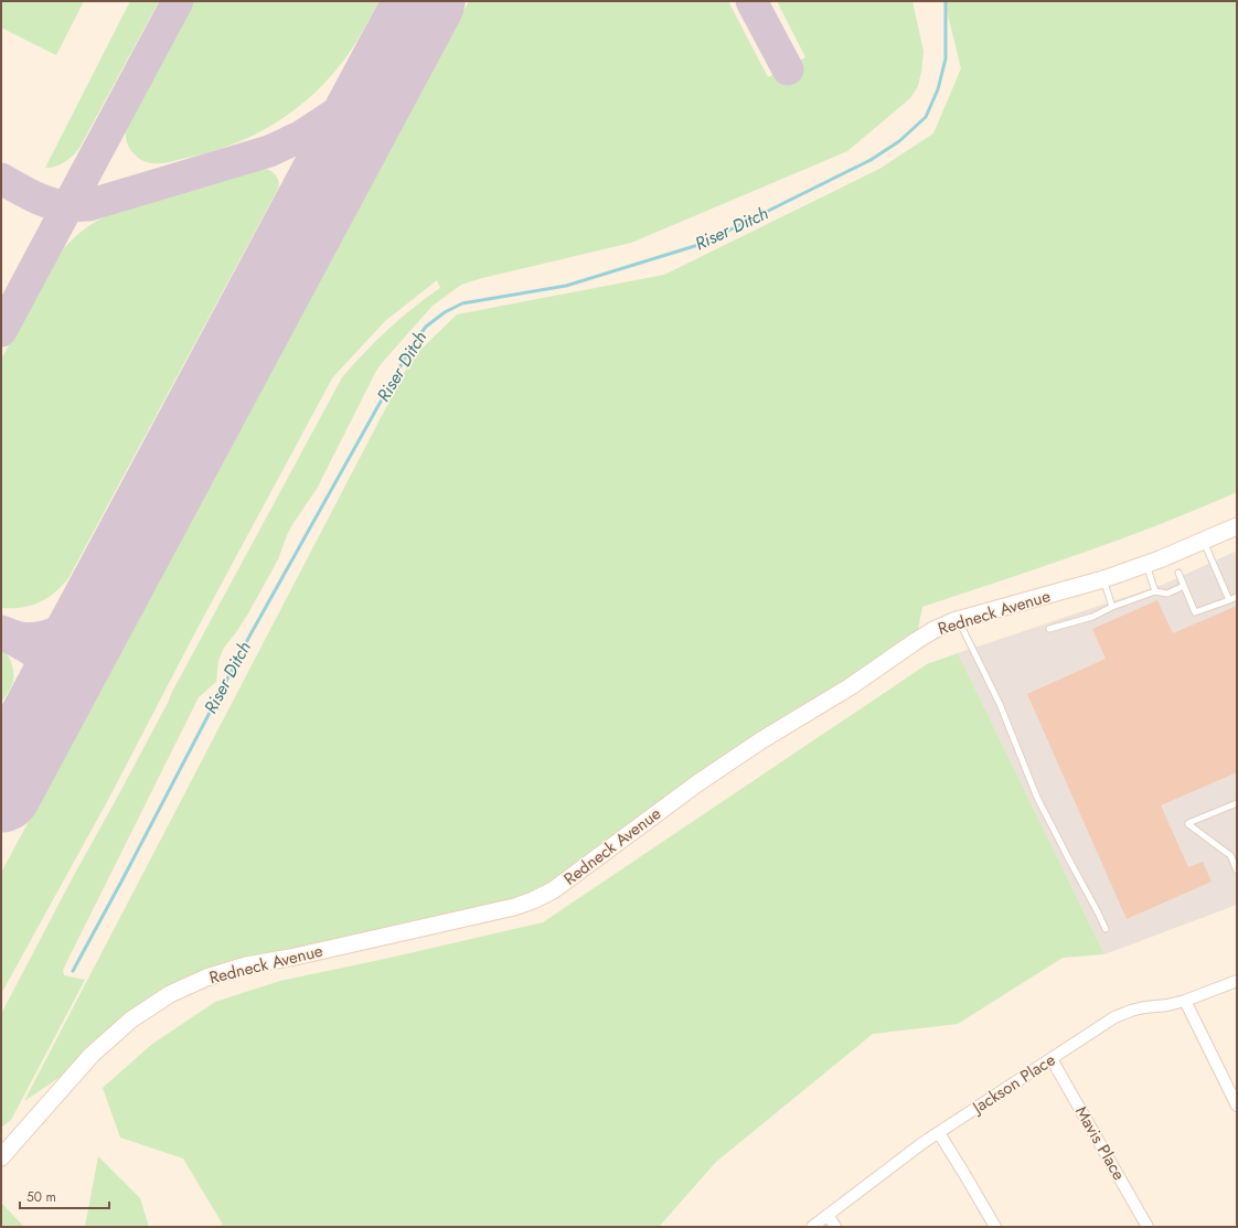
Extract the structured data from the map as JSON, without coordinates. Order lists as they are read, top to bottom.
{
  "streets": {
    "street": ["Redneck Avenue", "Jackson Place", "Mavis Place"]
  },
  "crossings": [
    ["Jackson Place", "Mavis Place"]
  ],
  "water": ["Riser Ditch"],
  "scale_bar": "50 m"
}
